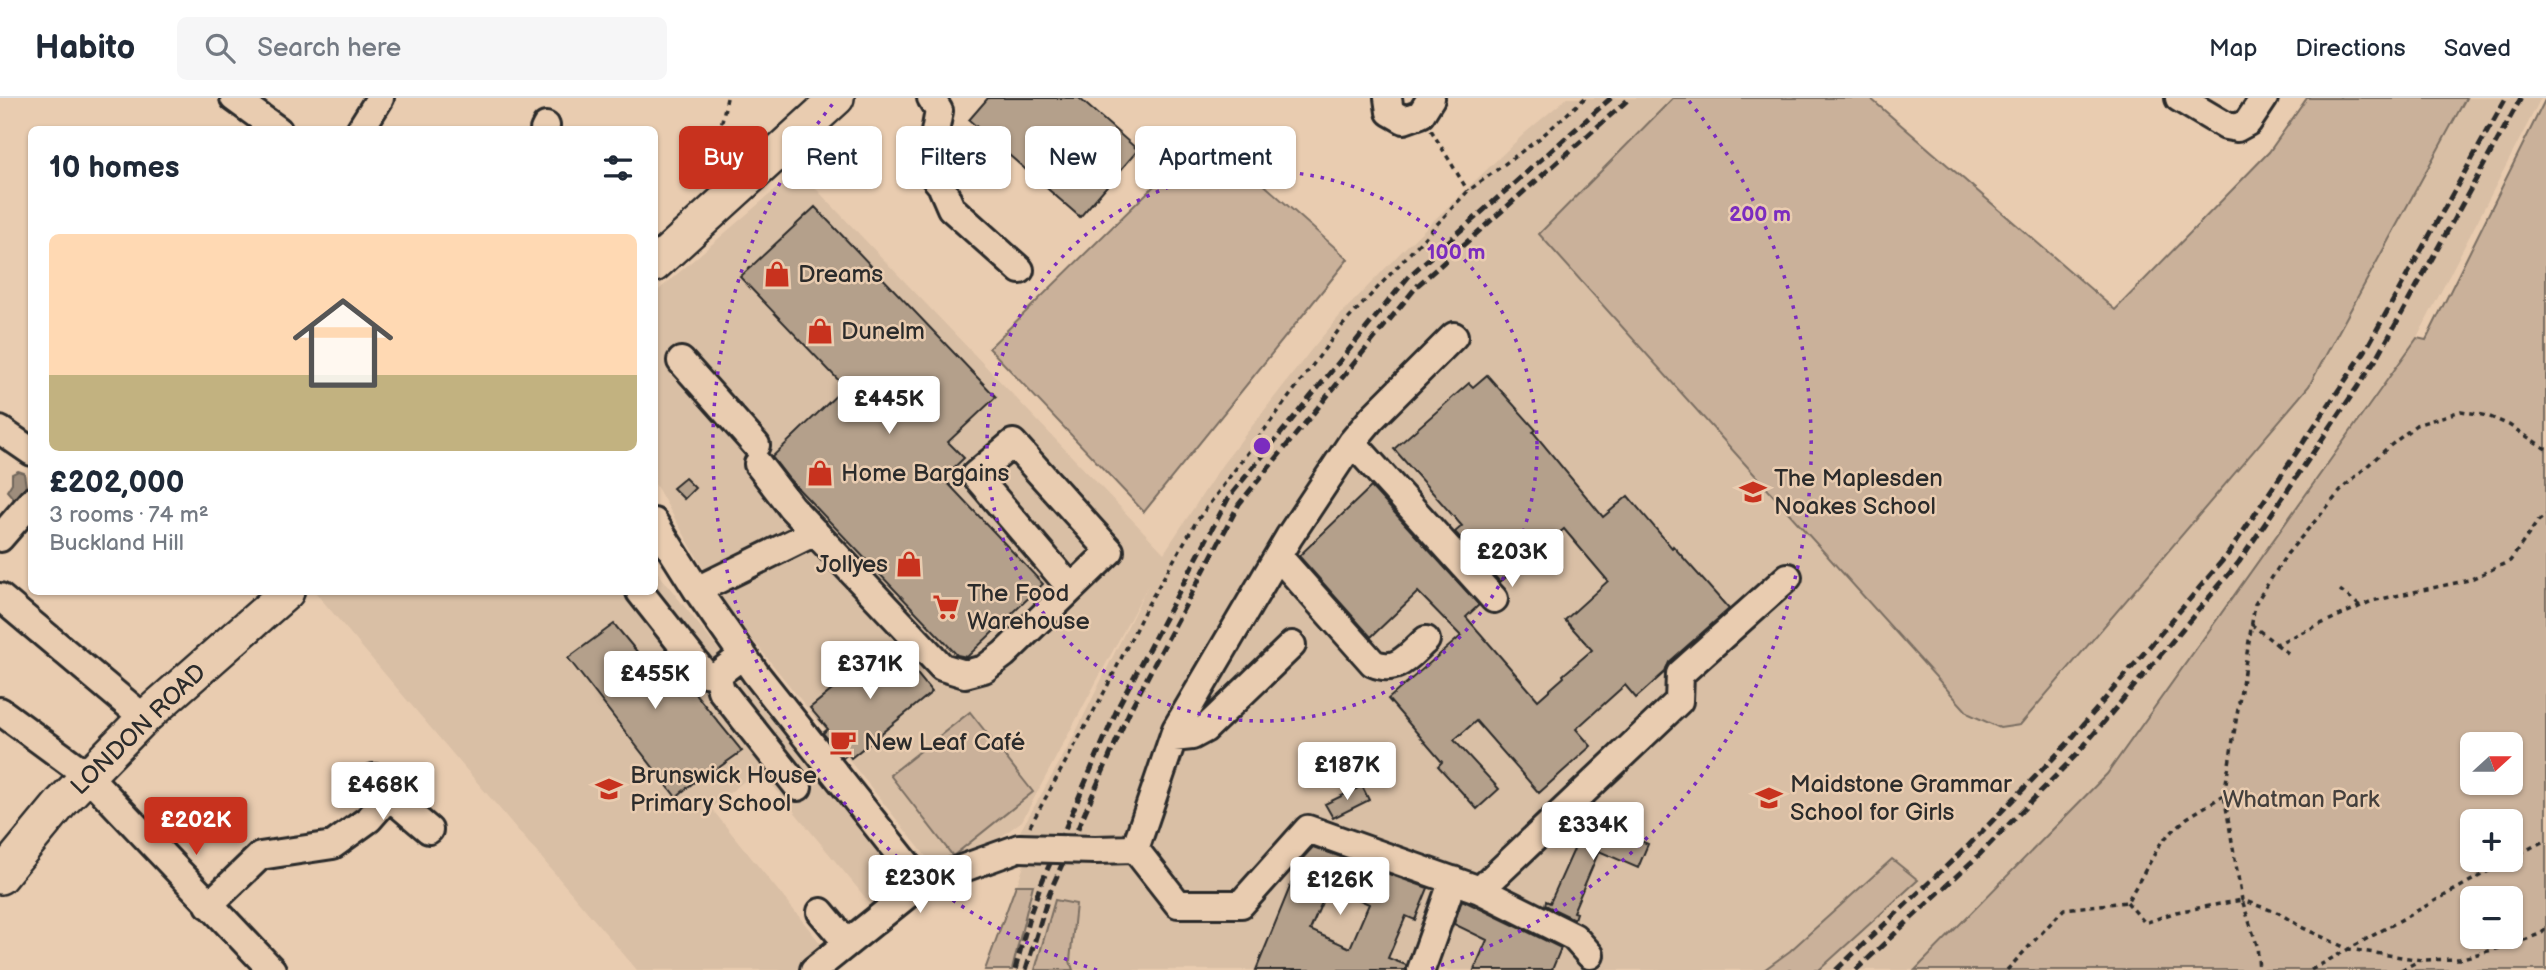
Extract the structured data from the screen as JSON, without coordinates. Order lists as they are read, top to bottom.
{
  "streets": {
    "main road": ["LONDON ROAD"]
  },
  "parks": ["Whatman Park"],
  "places": {
    "shop": [
      "Dreams",
      "Dunelm",
      "Home Bargains",
      "Jollyes"
    ],
    "school or university": ["The Maplesden Noakes School", "Brunswick House Primary School", "Maidstone Grammar School for Girls"],
    "supermarket": ["The Food Warehouse"],
    "cafe": ["New Leaf Café"]
  },
  "north": "right",
  "page": {
    "header": "Habito",
    "search": "Search here",
    "nav": ["Map", "Directions", "Saved"],
    "chip": [
      "Buy",
      "Rent",
      "Filters",
      "New",
      "Apartment"
    ],
    "heading": "10 homes",
    "list": [
      {
        "name": "£202,000",
        "note": "3 rooms · 74 m² · Buckland Hill"
      }
    ],
    "price": [
      "£445K",
      "£203K",
      "£371K",
      "£455K",
      "£187K",
      "£468K",
      "£202K",
      "£334K",
      "£230K",
      "£126K"
    ],
    "map_buttons": ["+", "−"]
  },
  "rings": ["200 m", "100 m"]
}
